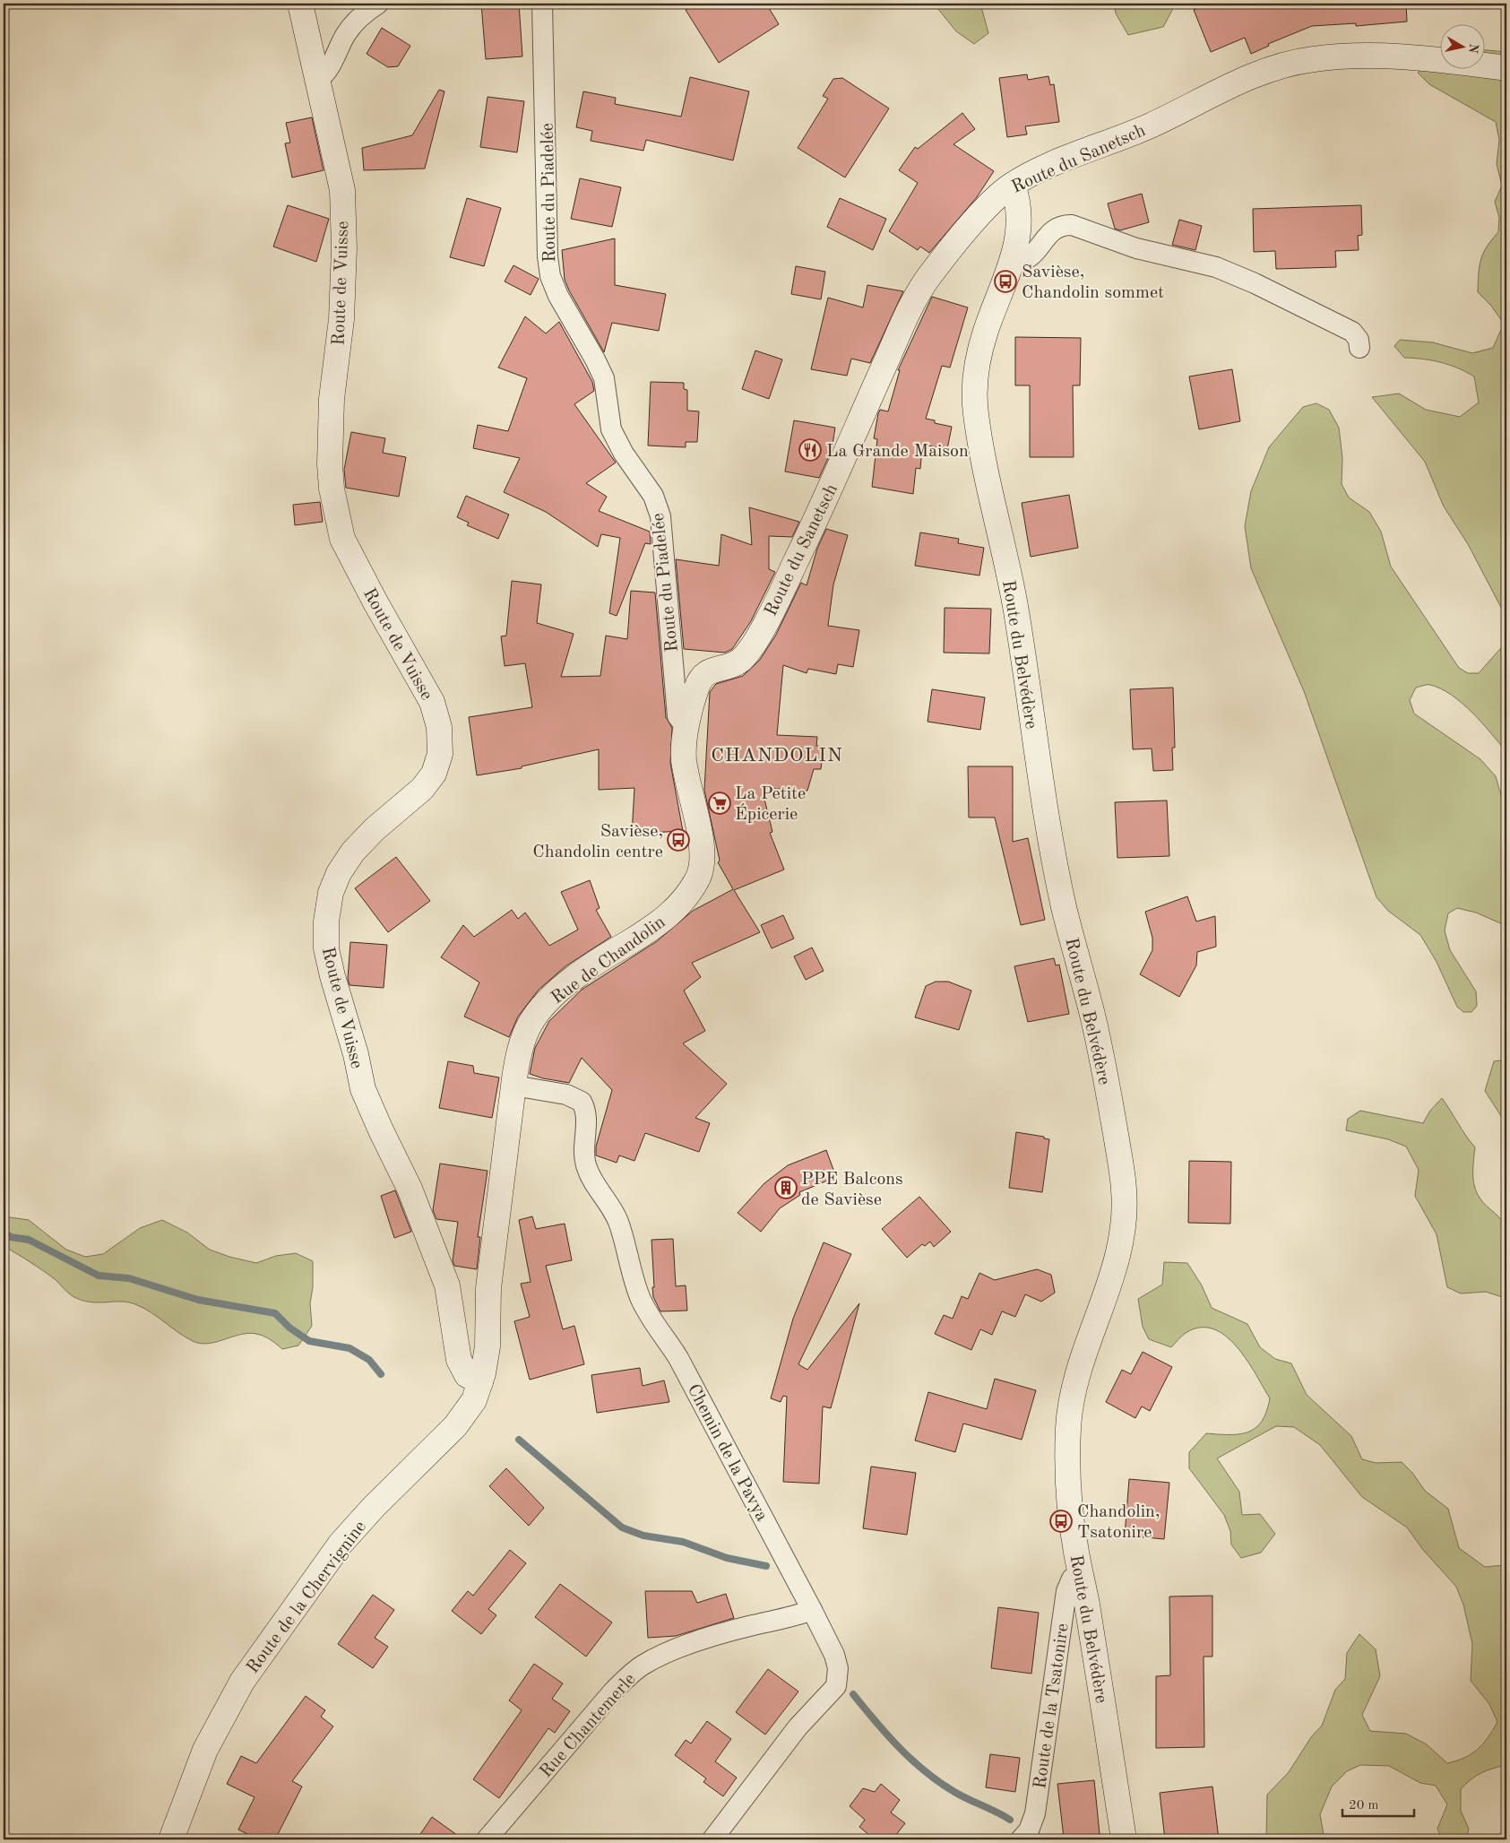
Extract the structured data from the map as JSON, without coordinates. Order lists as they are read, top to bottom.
{
  "streets": {
    "street": [
      "Route du Sanetsch",
      "Route du Piadelée",
      "Route de Vuisse",
      "Route du Belvédère",
      "Rue de Chandolin",
      "Chemin de la Pavya",
      "Route de la Chervignine",
      "Route de la Tsatonire",
      "Rue Chantemerle"
    ]
  },
  "crossings": [
    ["Route du Sanetsch", "Route du Piadelée"],
    ["Route du Sanetsch", "Route du Belvédère"],
    ["Route du Sanetsch", "Rue de Chandolin"],
    ["Route du Piadelée", "Rue de Chandolin"],
    ["Route de Vuisse", "Rue de Chandolin"],
    ["Route de Vuisse", "Route de la Chervignine"],
    ["Route du Belvédère", "Route de la Tsatonire"],
    ["Rue de Chandolin", "Chemin de la Pavya"],
    ["Rue de Chandolin", "Route de la Chervignine"],
    ["Chemin de la Pavya", "Rue Chantemerle"]
  ],
  "districts": ["CHANDOLIN"],
  "places": {
    "bus stop": ["Savièse, Chandolin sommet", "Savièse, Chandolin centre", "Chandolin, Tsatonire"],
    "restaurant": ["La Grande Maison"],
    "supermarket": ["La Petite Épicerie"],
    "building": ["PPE Balcons de Savièse"]
  },
  "scale_bar": "20 m",
  "north": "right"
}
